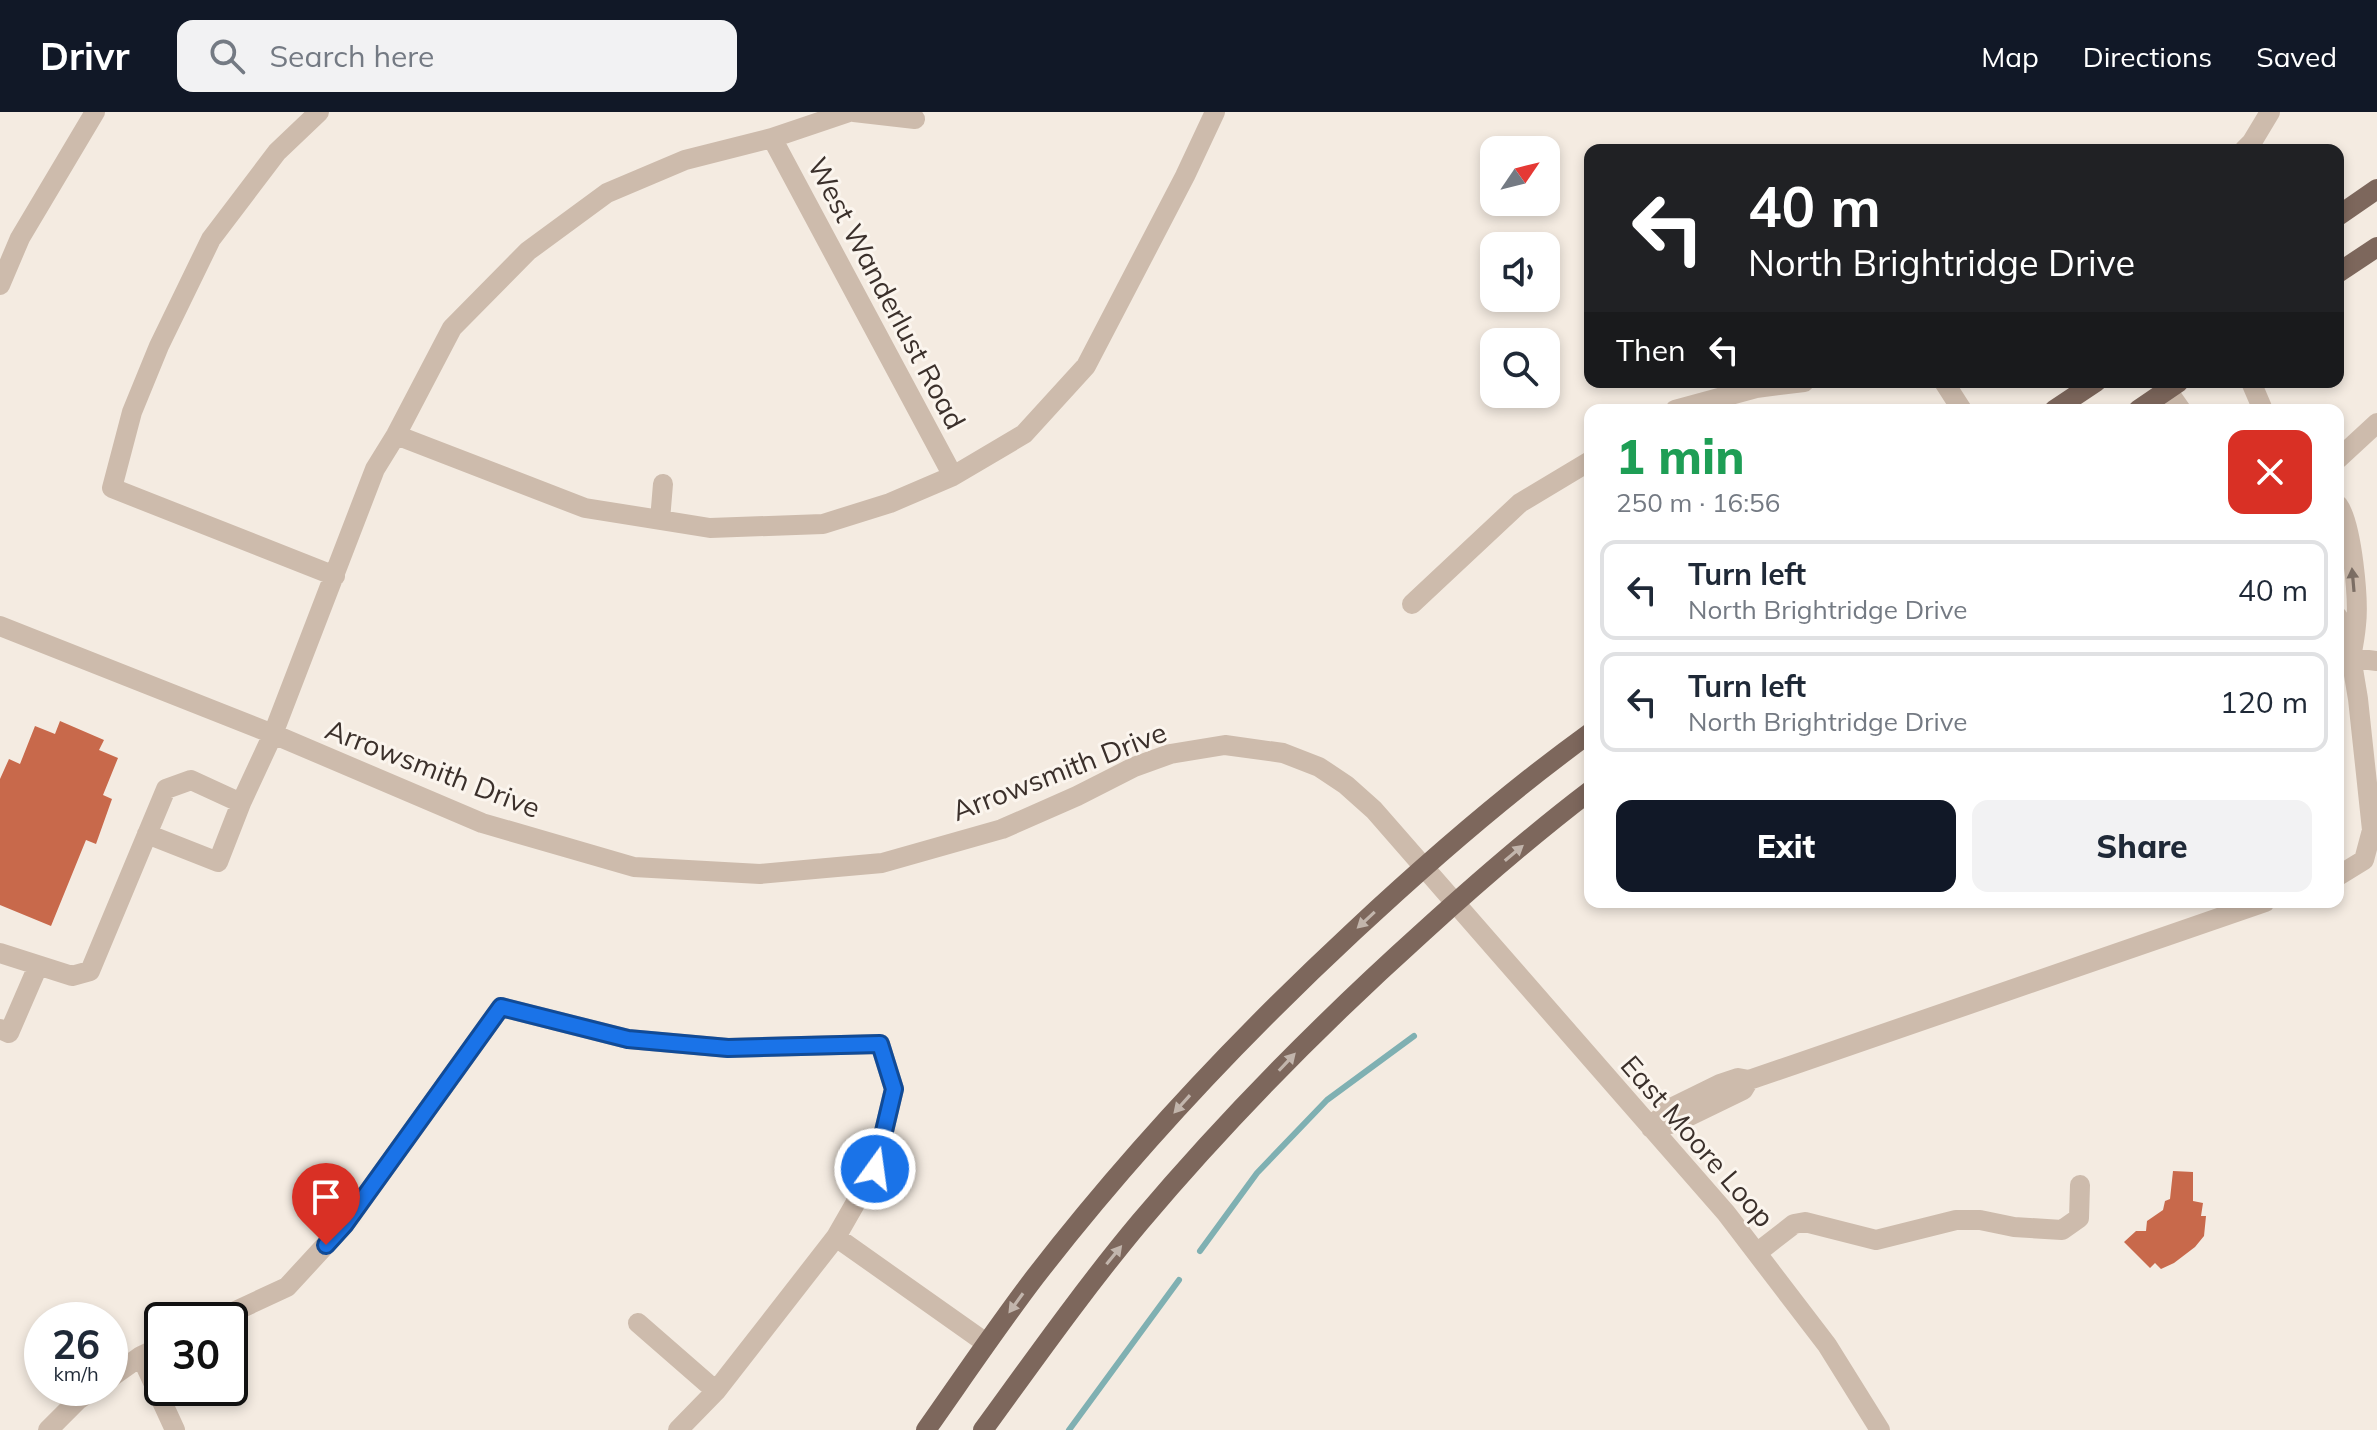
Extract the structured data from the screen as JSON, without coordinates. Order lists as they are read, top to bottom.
{
  "streets": {
    "street": ["West Wanderlust Road", "Arrowsmith Drive", "East Moore Loop"]
  },
  "crossings": [
    ["Arrowsmith Drive", "East Moore Loop"]
  ],
  "north": "top right",
  "page": {
    "header": "Drivr",
    "search": "Search here",
    "nav": ["Map", "Directions", "Saved"],
    "turn": ["40 m", "North Brightridge Drive"],
    "then": "Then",
    "heading": ["1 min", "250 m · 16:56"],
    "list": [
      {
        "name": "Turn left",
        "note": "North Brightridge Drive",
        "value": "40 m"
      },
      {
        "name": "Turn left",
        "note": "North Brightridge Drive",
        "value": "120 m"
      }
    ],
    "buttons": ["Exit", "Share"],
    "speed": "26 km/h",
    "limit": "30"
  }
}
